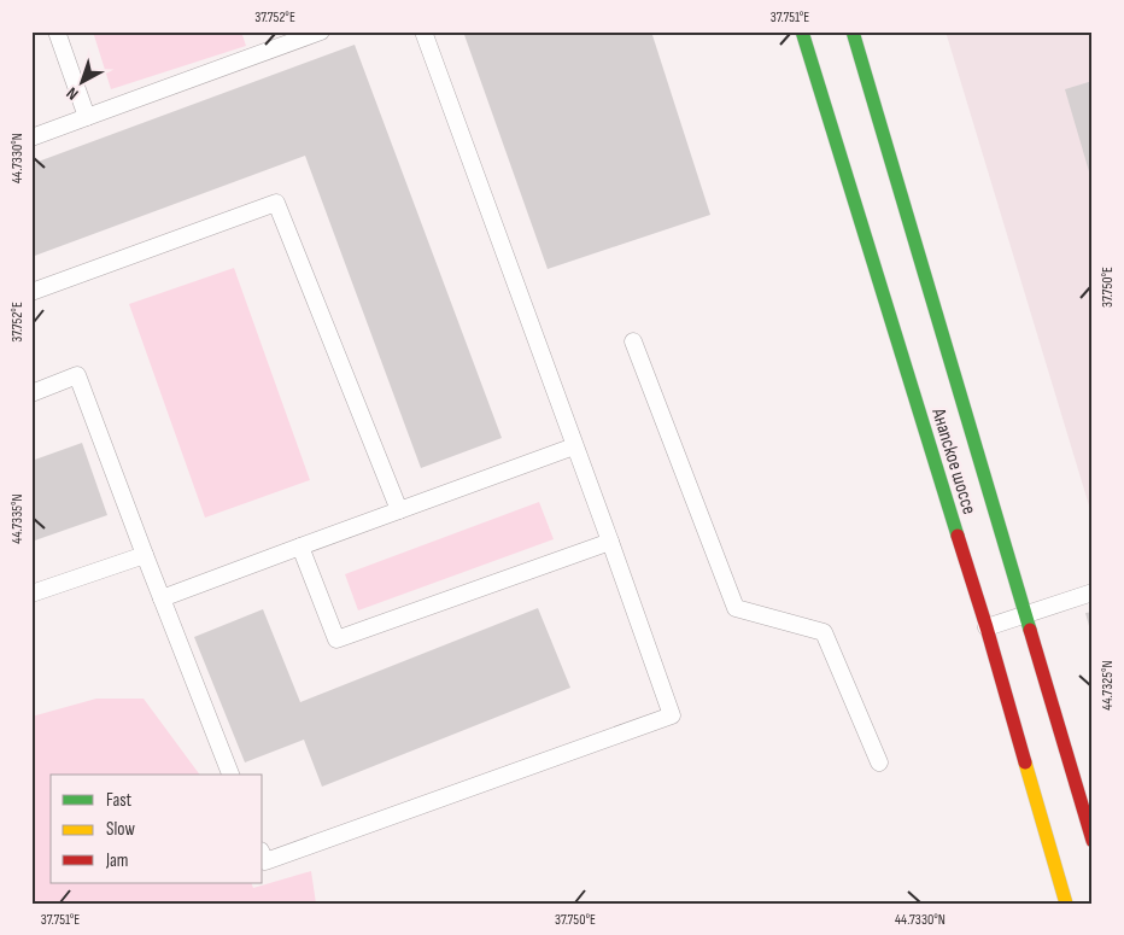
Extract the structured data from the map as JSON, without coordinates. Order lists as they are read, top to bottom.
{
  "streets": {
    "highway": ["Анапское шоссе"]
  },
  "legend": ["Fast", "Slow", "Jam"],
  "north": "bottom left",
  "coordinates": [
    "37.752°E",
    "37.751°E",
    "44.7330°N",
    "37.750°E",
    "44.7335°N",
    "44.7325°N"
  ]
}
